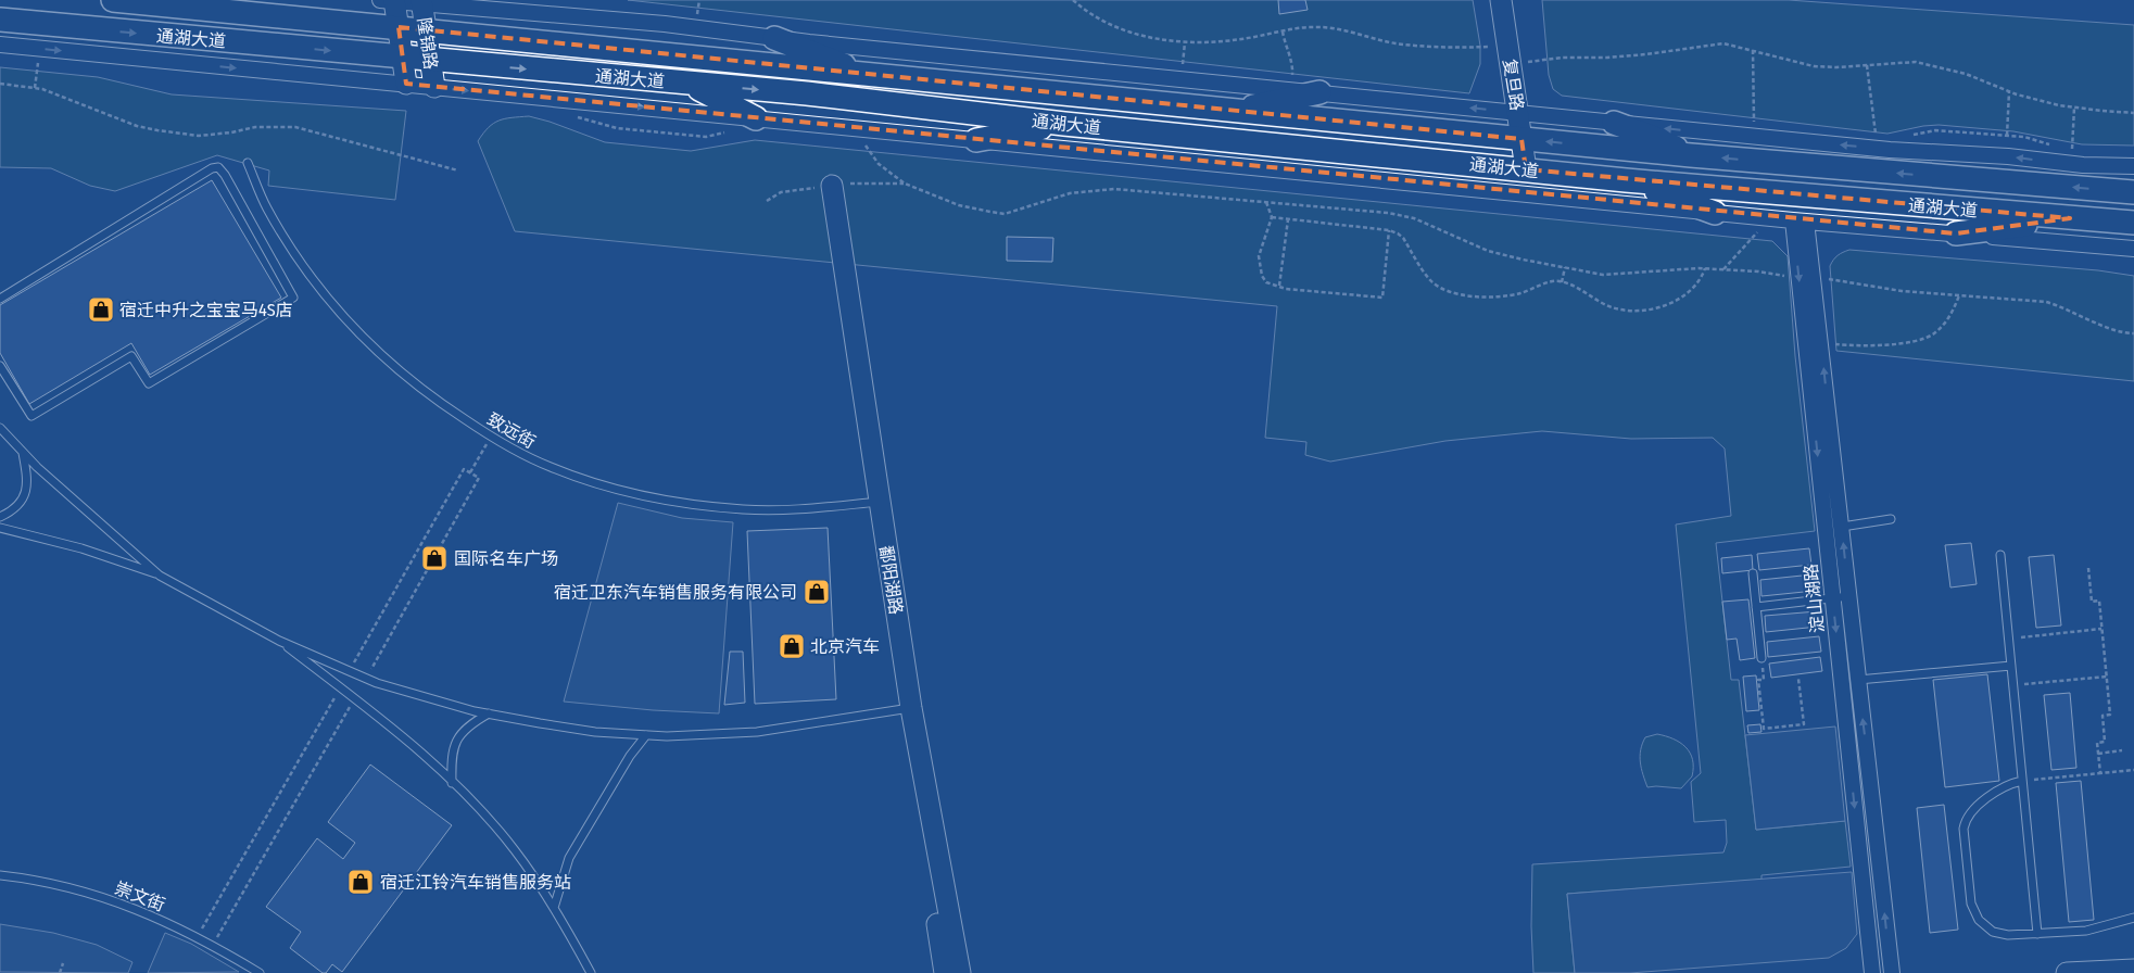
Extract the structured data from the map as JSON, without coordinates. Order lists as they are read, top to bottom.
{
  "streets": {
    "main road": ["通湖大道"],
    "street": [
      "隆锦路",
      "复旦路",
      "鄱阳湖路",
      "淀山湖路"
    ],
    "lane": ["致远街", "崇文街"]
  },
  "crossings": [
    ["通湖大道", "隆锦路"],
    ["通湖大道", "复旦路"],
    ["致远街", "鄱阳湖路"]
  ],
  "places": {
    "shop": [
      "宿迁中升之宝宝马4S店",
      "国际名车广场",
      "宿迁卫东汽车销售服务有限公司",
      "北京汽车",
      "宿迁江铃汽车销售服务站"
    ]
  }
}
